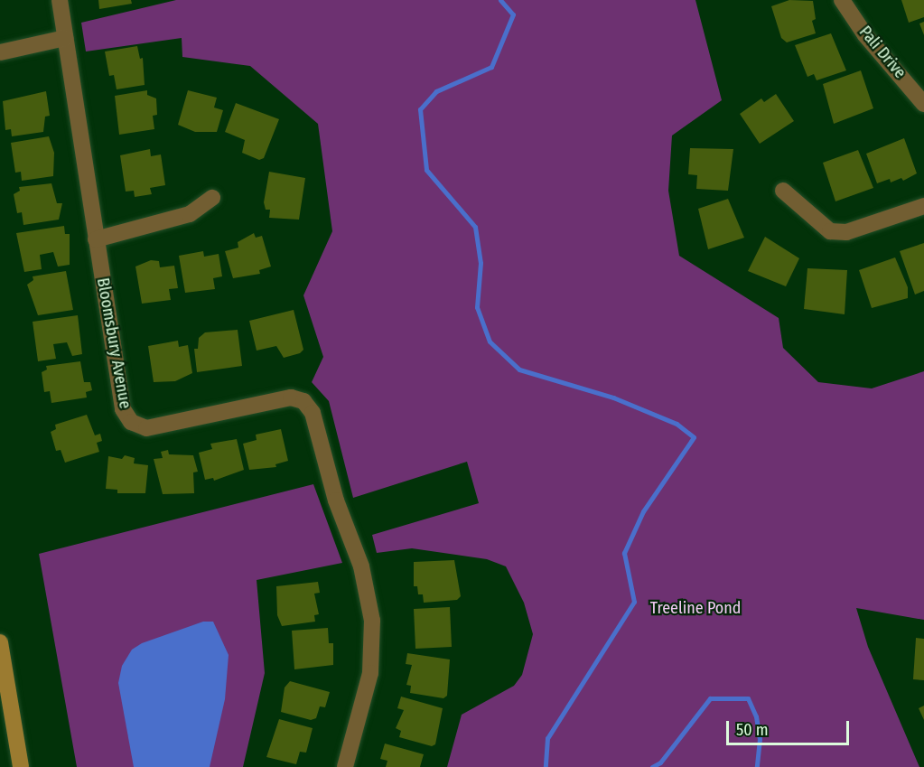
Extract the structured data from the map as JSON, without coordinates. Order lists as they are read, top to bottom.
{
  "streets": {
    "street": ["Pali Drive", "Bloomsbury Avenue"]
  },
  "parks": ["Treeline Pond"],
  "scale_bar": "50 m"
}
